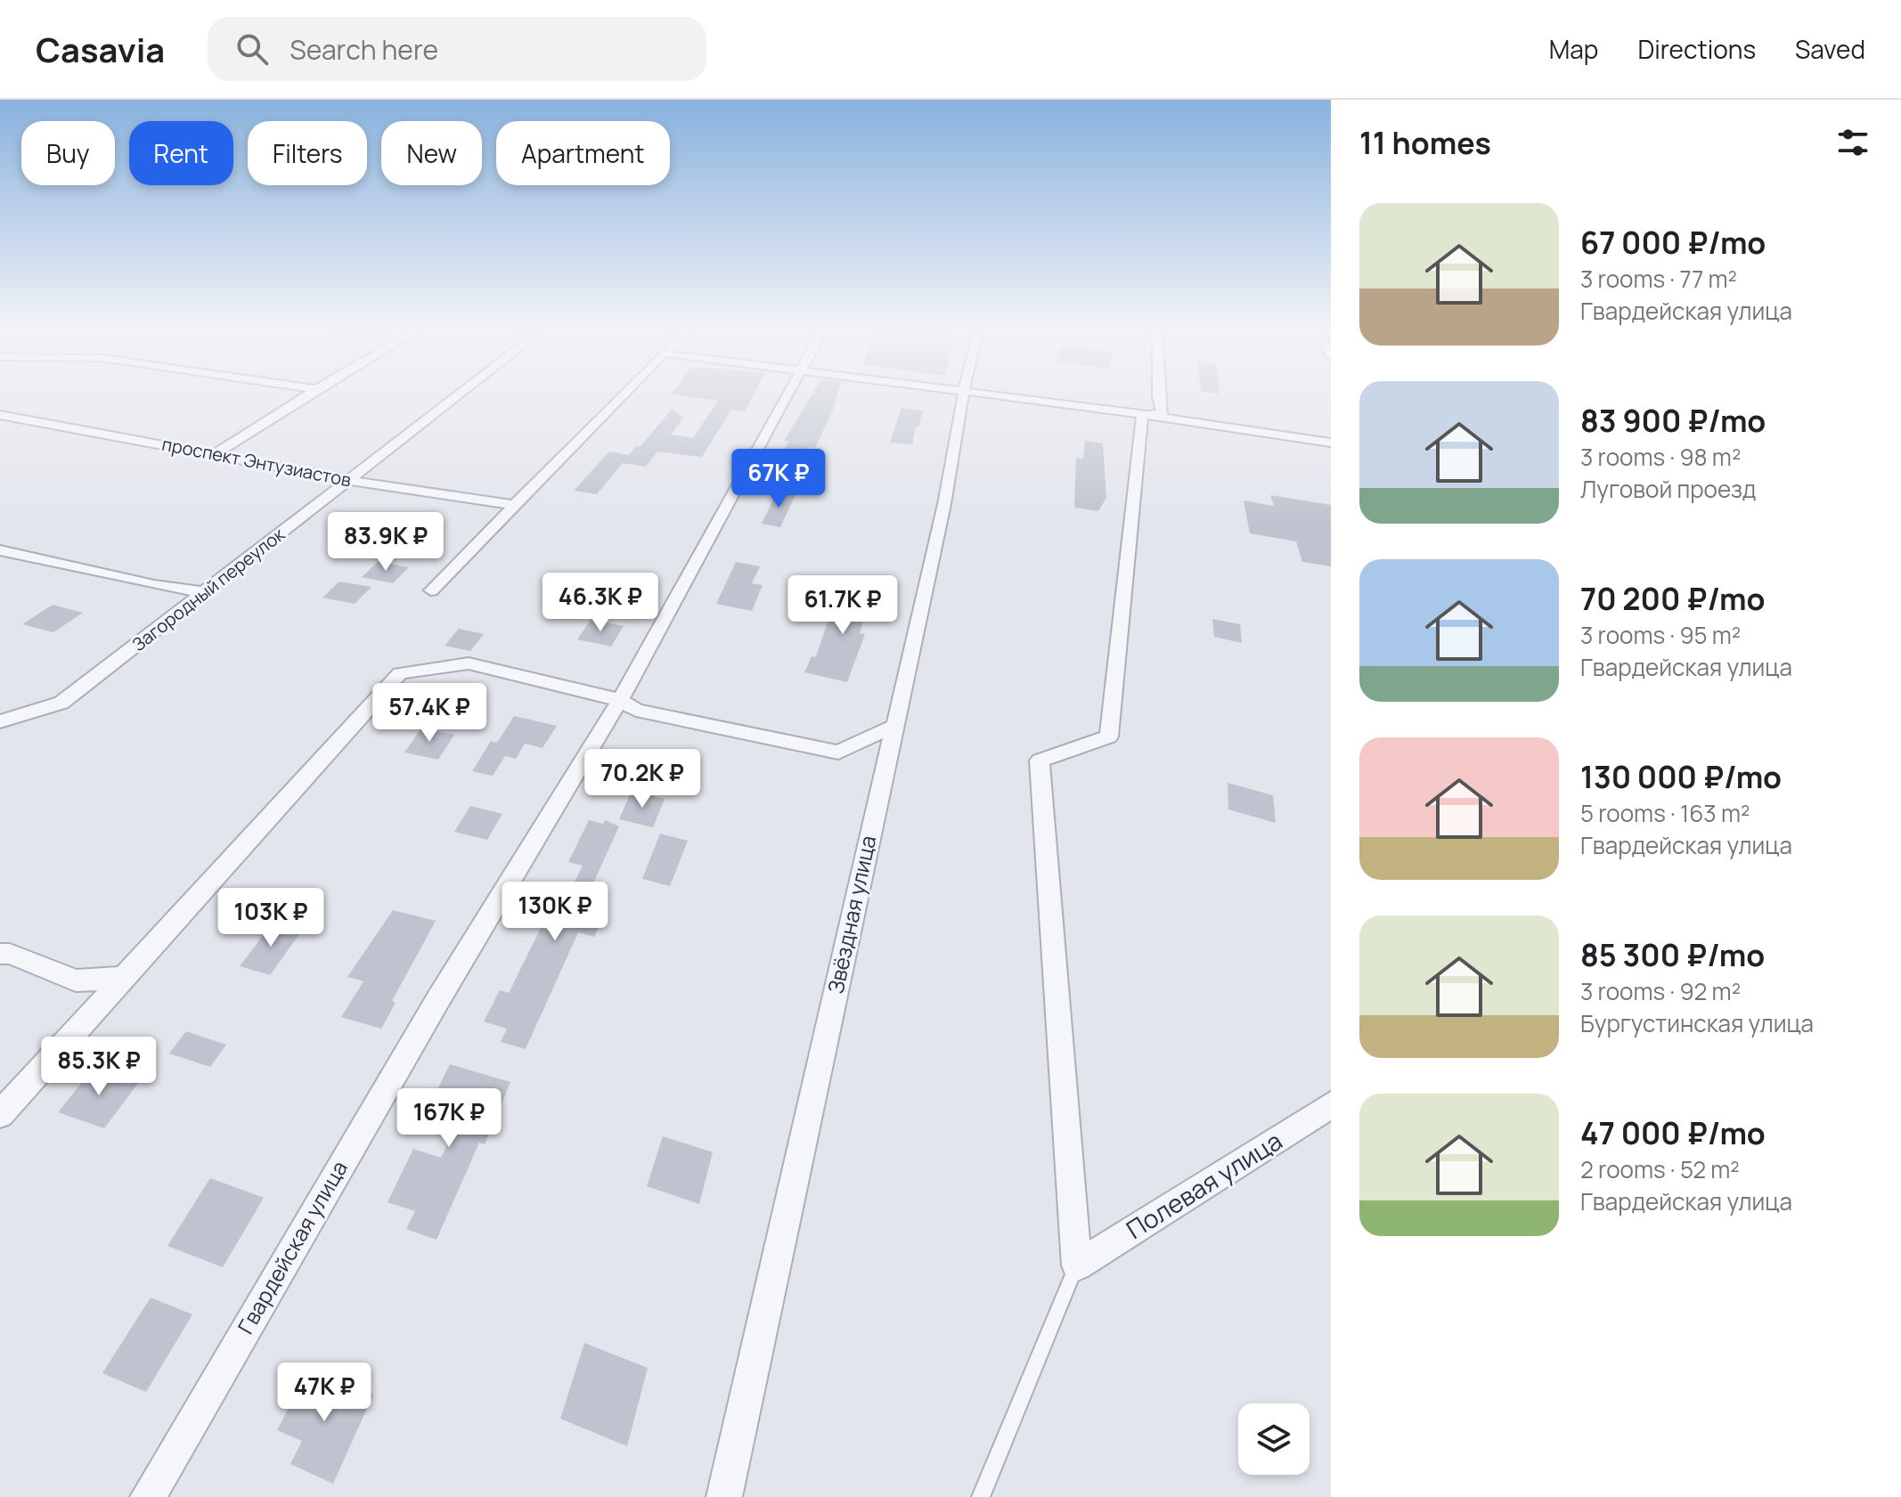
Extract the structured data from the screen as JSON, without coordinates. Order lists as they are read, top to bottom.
{
  "streets": {
    "street": [
      "проспект Энтузиастов",
      "Загородный переулок",
      "Звёздная улица",
      "Полевая улица",
      "Гвардейская улица"
    ]
  },
  "crossings": [
    ["проспект Энтузиастов", "Загородный переулок"]
  ],
  "page": {
    "header": "Casavia",
    "search": "Search here",
    "nav": ["Map", "Directions", "Saved"],
    "heading": "11 homes",
    "chip": [
      "Buy",
      "Rent",
      "Filters",
      "New",
      "Apartment"
    ],
    "list": [
      {
        "name": "67 000 ₽/mo",
        "note": "3 rooms · 77 m² · Гвардейская улица"
      },
      {
        "name": "83 900 ₽/mo",
        "note": "3 rooms · 98 m² · Луговой проезд"
      },
      {
        "name": "70 200 ₽/mo",
        "note": "3 rooms · 95 m² · Гвардейская улица"
      },
      {
        "name": "130 000 ₽/mo",
        "note": "5 rooms · 163 m² · Гвардейская улица"
      },
      {
        "name": "85 300 ₽/mo",
        "note": "3 rooms · 92 m² · Бургустинская улица"
      },
      {
        "name": "47 000 ₽/mo",
        "note": "2 rooms · 52 m² · Гвардейская улица"
      }
    ],
    "price": [
      "67K ₽",
      "83.9K ₽",
      "46.3K ₽",
      "61.7K ₽",
      "57.4K ₽",
      "70.2K ₽",
      "130K ₽",
      "103K ₽",
      "85.3K ₽",
      "167K ₽",
      "47K ₽"
    ]
  }
}
